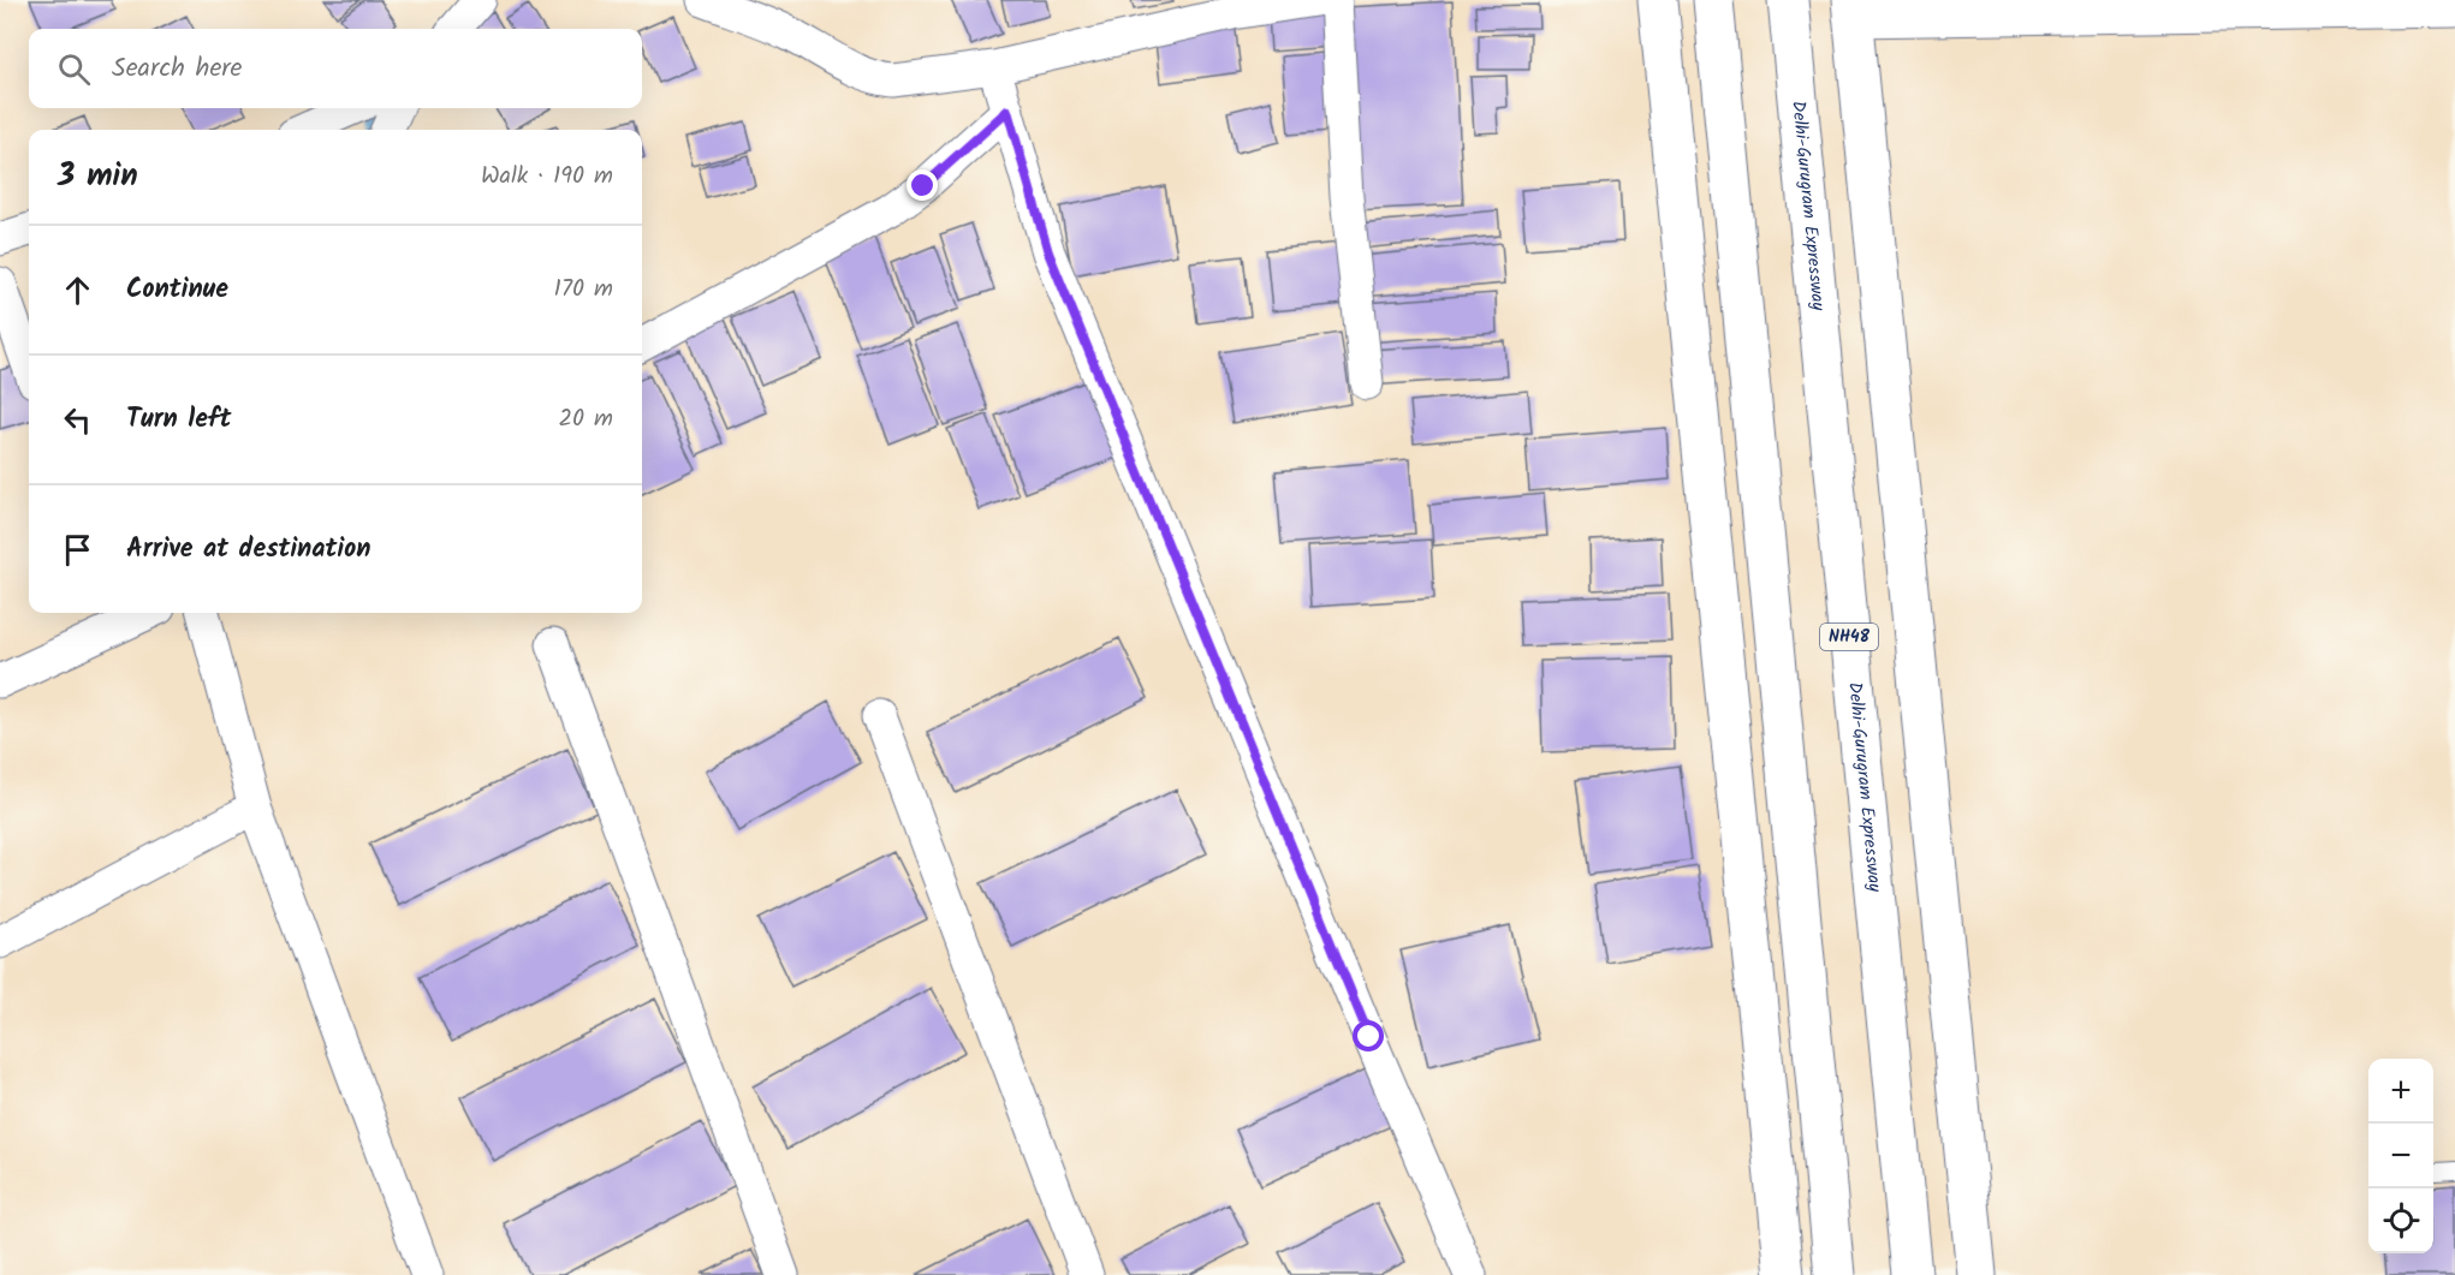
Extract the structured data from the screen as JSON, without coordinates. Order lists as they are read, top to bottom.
{
  "streets": {
    "main road": ["Delhi-Gurugram Expressway", "NH48"]
  },
  "page": {
    "search": "Search here",
    "heading": ["3 min", "Walk · 190 m"],
    "list": [
      ["Continue", "170 m"],
      ["Turn left", "20 m"],
      "Arrive at destination"
    ],
    "map_buttons": ["+", "−"]
  }
}
